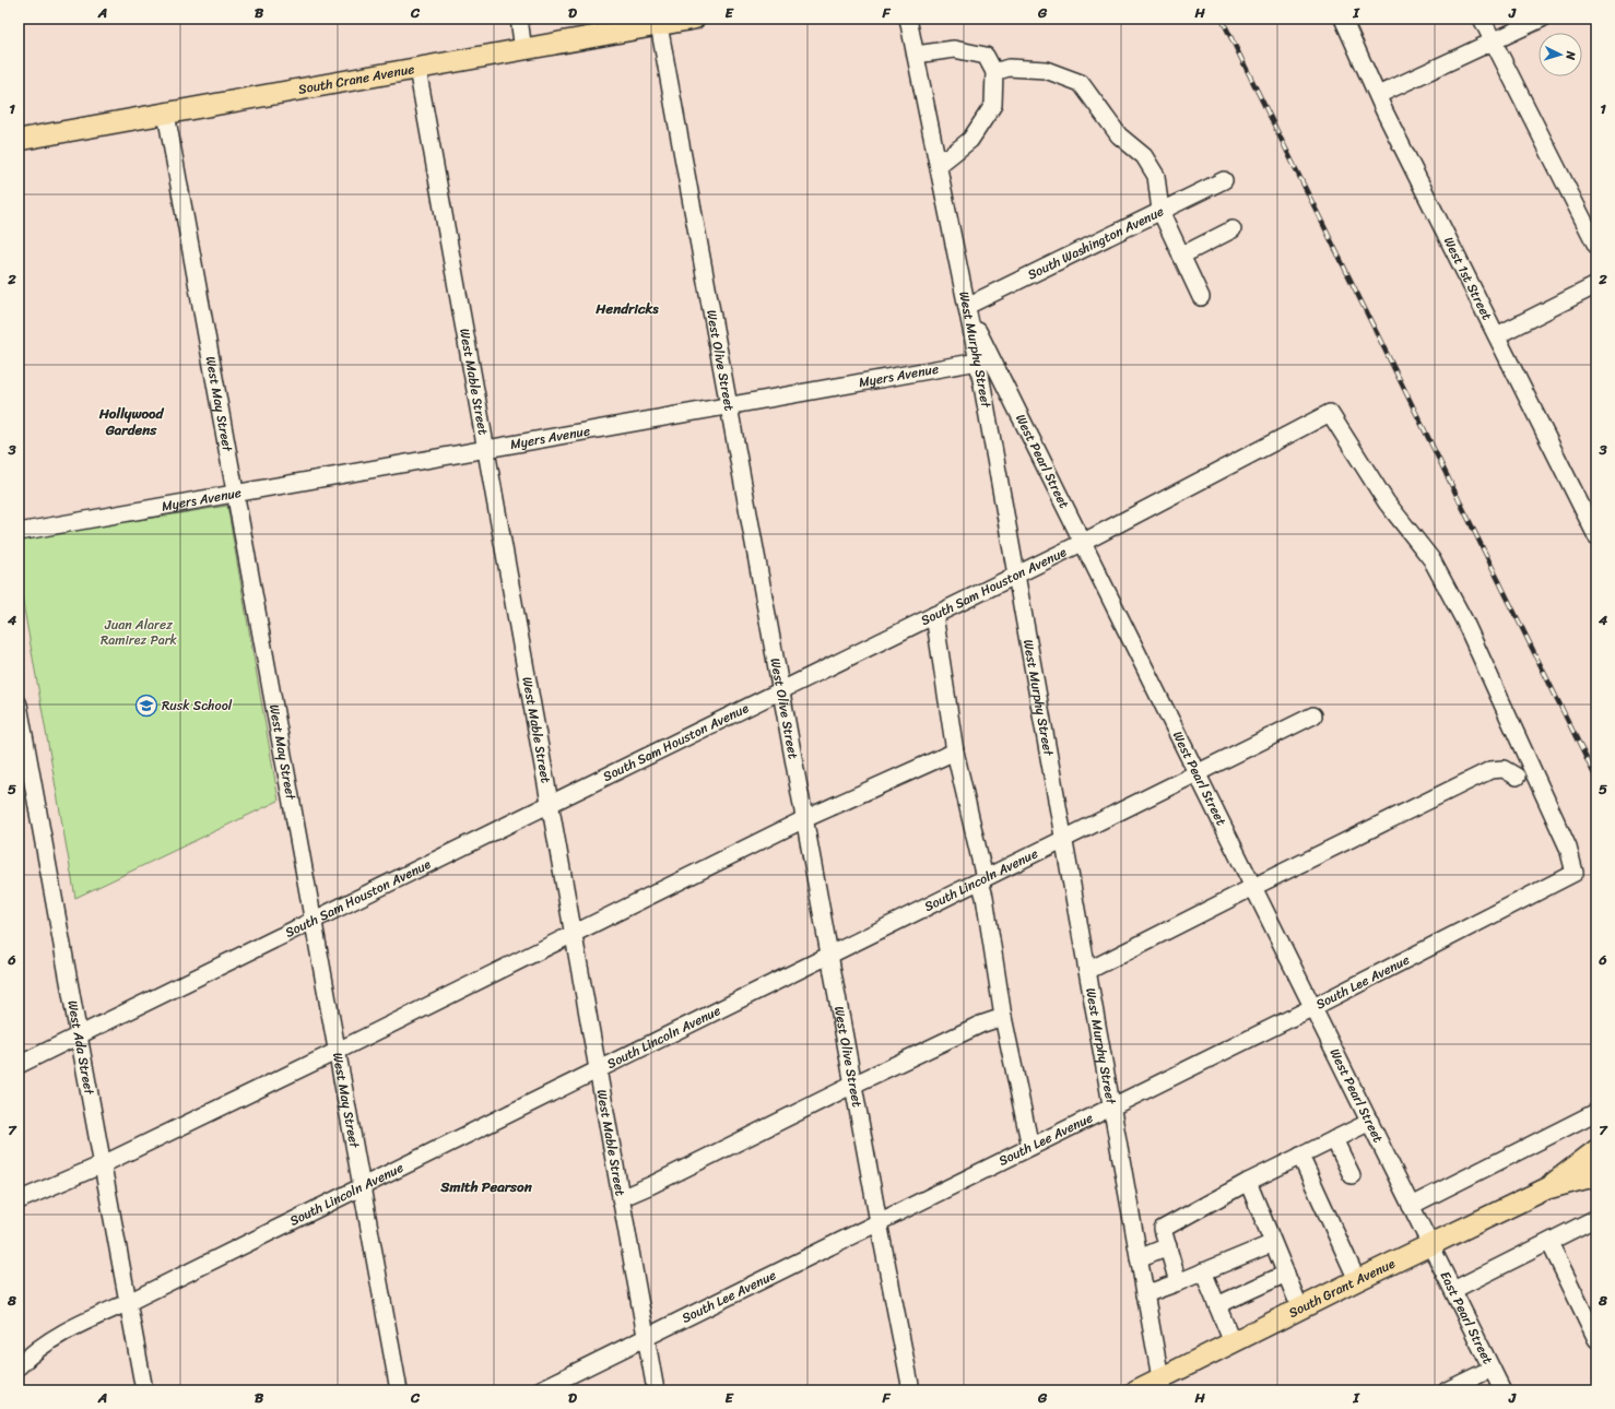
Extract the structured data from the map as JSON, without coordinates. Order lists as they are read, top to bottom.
{
  "streets": {
    "main road": ["South Crane Avenue", "South Grant Avenue"],
    "street": [
      "South Washington Avenue",
      "West 1st Street",
      "West Murphy Street",
      "West Olive Street",
      "Myers Avenue",
      "West Mable Street",
      "West May Street",
      "West Pearl Street",
      "South Sam Houston Avenue",
      "South Lincoln Avenue",
      "South Lee Avenue",
      "West Ada Street",
      "East Pearl Street"
    ]
  },
  "crossings": [
    ["South Crane Avenue", "West Olive Street"],
    ["South Crane Avenue", "West Mable Street"],
    ["South Crane Avenue", "West May Street"],
    ["South Washington Avenue", "West Murphy Street"],
    ["South Washington Avenue", "West Pearl Street"],
    ["West Murphy Street", "Myers Avenue"],
    ["West Murphy Street", "West Pearl Street"],
    ["West Murphy Street", "South Sam Houston Avenue"],
    ["West Murphy Street", "South Lincoln Avenue"],
    ["West Murphy Street", "South Lee Avenue"],
    ["West Murphy Street", "South Grant Avenue"],
    ["West Olive Street", "Myers Avenue"],
    ["West Olive Street", "South Sam Houston Avenue"],
    ["West Olive Street", "South Lincoln Avenue"],
    ["West Olive Street", "South Lee Avenue"],
    ["Myers Avenue", "West Mable Street"],
    ["Myers Avenue", "West May Street"],
    ["West Mable Street", "South Sam Houston Avenue"],
    ["West Mable Street", "South Lincoln Avenue"],
    ["West Mable Street", "South Lee Avenue"],
    ["West May Street", "South Sam Houston Avenue"],
    ["West May Street", "South Lincoln Avenue"],
    ["West Pearl Street", "South Sam Houston Avenue"],
    ["West Pearl Street", "South Lincoln Avenue"],
    ["West Pearl Street", "South Lee Avenue"],
    ["West Pearl Street", "South Grant Avenue"],
    ["West Pearl Street", "East Pearl Street"],
    ["South Sam Houston Avenue", "South Lee Avenue"],
    ["South Sam Houston Avenue", "West Ada Street"],
    ["South Lincoln Avenue", "West Ada Street"],
    ["South Grant Avenue", "East Pearl Street"]
  ],
  "districts": ["Hendricks", "Hollywood Gardens", "Smith Pearson"],
  "parks": ["Juan Alarez Ramirez Park"],
  "places": {
    "school or university": ["Rusk School"]
  },
  "north": "right",
  "grid": {
    "columns": [
      "A",
      "B",
      "C",
      "D",
      "E",
      "F",
      "G",
      "H",
      "I",
      "J"
    ],
    "rows": [
      "1",
      "2",
      "3",
      "4",
      "5",
      "6",
      "7",
      "8"
    ]
  }
}
